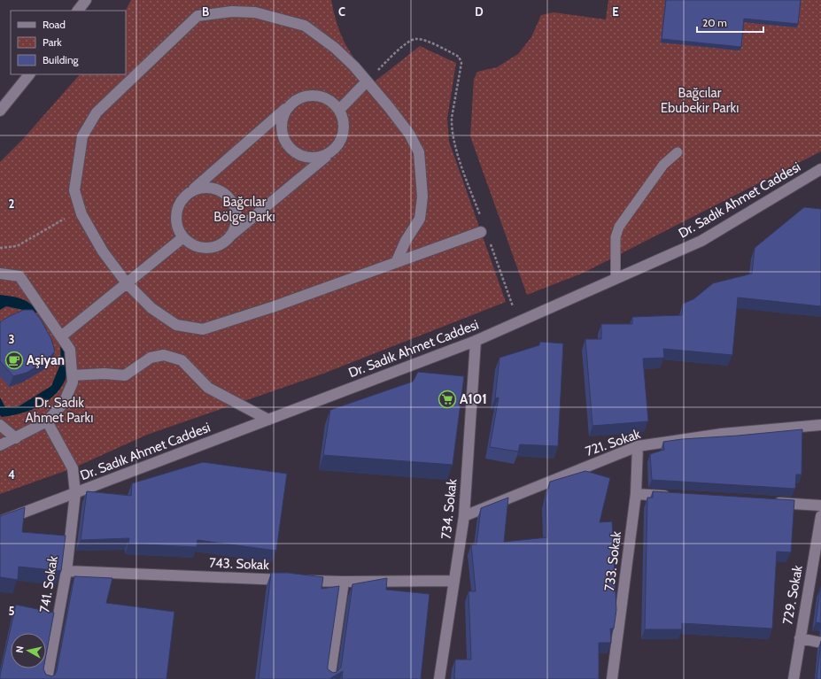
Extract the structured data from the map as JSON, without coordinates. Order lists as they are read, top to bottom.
{
  "streets": {
    "street": [
      "Dr. Sadık Ahmet Caddesi",
      "721. Sokak",
      "734. Sokak",
      "733. Sokak",
      "743. Sokak",
      "741. Sokak",
      "729. Sokak"
    ]
  },
  "crossings": [
    ["Dr. Sadık Ahmet Caddesi", "734. Sokak"],
    ["Dr. Sadık Ahmet Caddesi", "741. Sokak"],
    ["721. Sokak", "734. Sokak"],
    ["721. Sokak", "733. Sokak"],
    ["734. Sokak", "743. Sokak"],
    ["743. Sokak", "741. Sokak"]
  ],
  "parks": ["Bağcılar Ebubekir Parkı", "Bağcılar Bölge Parkı", "Dr. Sadık Ahmet Parkı"],
  "places": {
    "cafe": ["Aşiyan"],
    "supermarket": ["A101"]
  },
  "legend": ["Road", "Park", "Building"],
  "scale_bar": "20 m",
  "north": "left",
  "grid": {
    "columns": [
      "B",
      "C",
      "D",
      "E"
    ],
    "rows": [
      "2",
      "3",
      "4",
      "5"
    ]
  }
}
